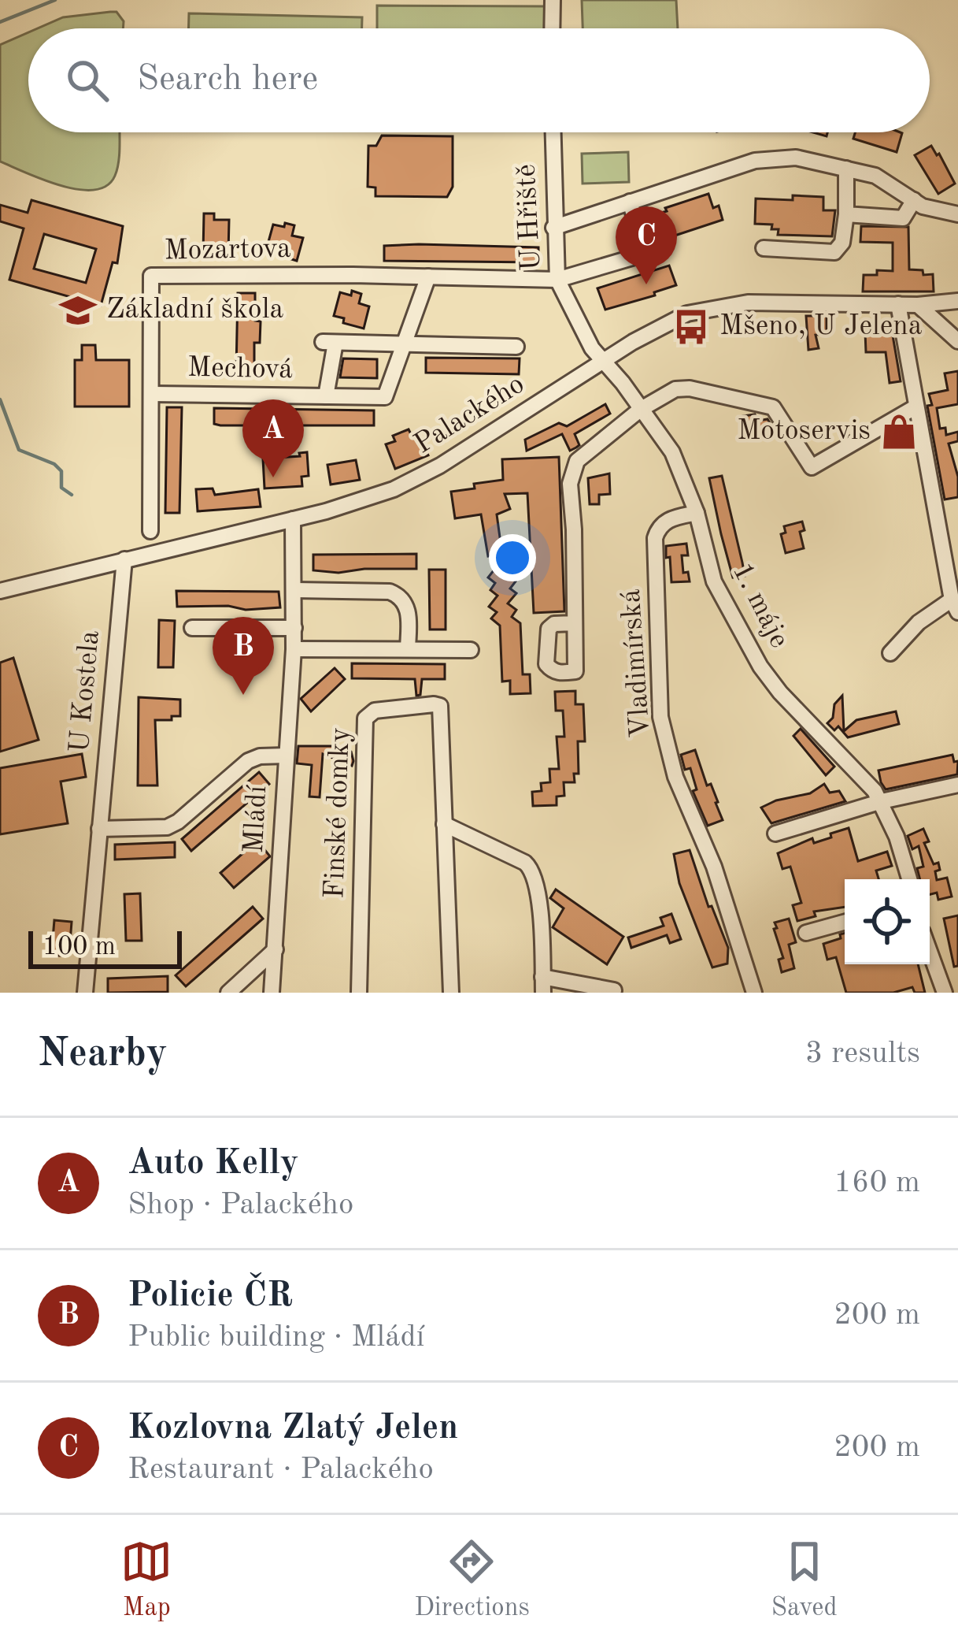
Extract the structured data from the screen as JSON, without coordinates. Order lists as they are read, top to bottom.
{
  "streets": {
    "street": [
      "U Hřiště",
      "Mozartova",
      "Mechová",
      "Palackého",
      "1. máje",
      "Vladimírská",
      "U Kostela",
      "Finské domky",
      "Mládí"
    ]
  },
  "crossings": [
    ["U Hřiště", "Mozartova"],
    ["U Hřiště", "Palackého"],
    ["U Hřiště", "1. máje"],
    ["Mozartova", "Mechová"],
    ["Palackého", "1. máje"],
    ["Palackého", "U Kostela"],
    ["Palackého", "Mládí"],
    ["1. máje", "Vladimírská"]
  ],
  "places": {
    "school or university": ["Základní škola"],
    "bus stop": ["Mšeno, U Jelena"],
    "shop": ["Motoservis"]
  },
  "scale_bar": "100 m",
  "page": {
    "search": "Search here",
    "pins": ["C", "A", "B"],
    "scale": "100 m",
    "heading": ["Nearby", "3 results"],
    "list": [
      {
        "mark": "A",
        "name": "Auto Kelly",
        "note": "Shop · Palackého",
        "value": "160 m"
      },
      {
        "mark": "B",
        "name": "Policie ČR",
        "note": "Public building · Mládí",
        "value": "200 m"
      },
      {
        "mark": "C",
        "name": "Kozlovna Zlatý Jelen",
        "note": "Restaurant · Palackého",
        "value": "200 m"
      }
    ],
    "nav": ["Map", "Directions", "Saved"]
  }
}
